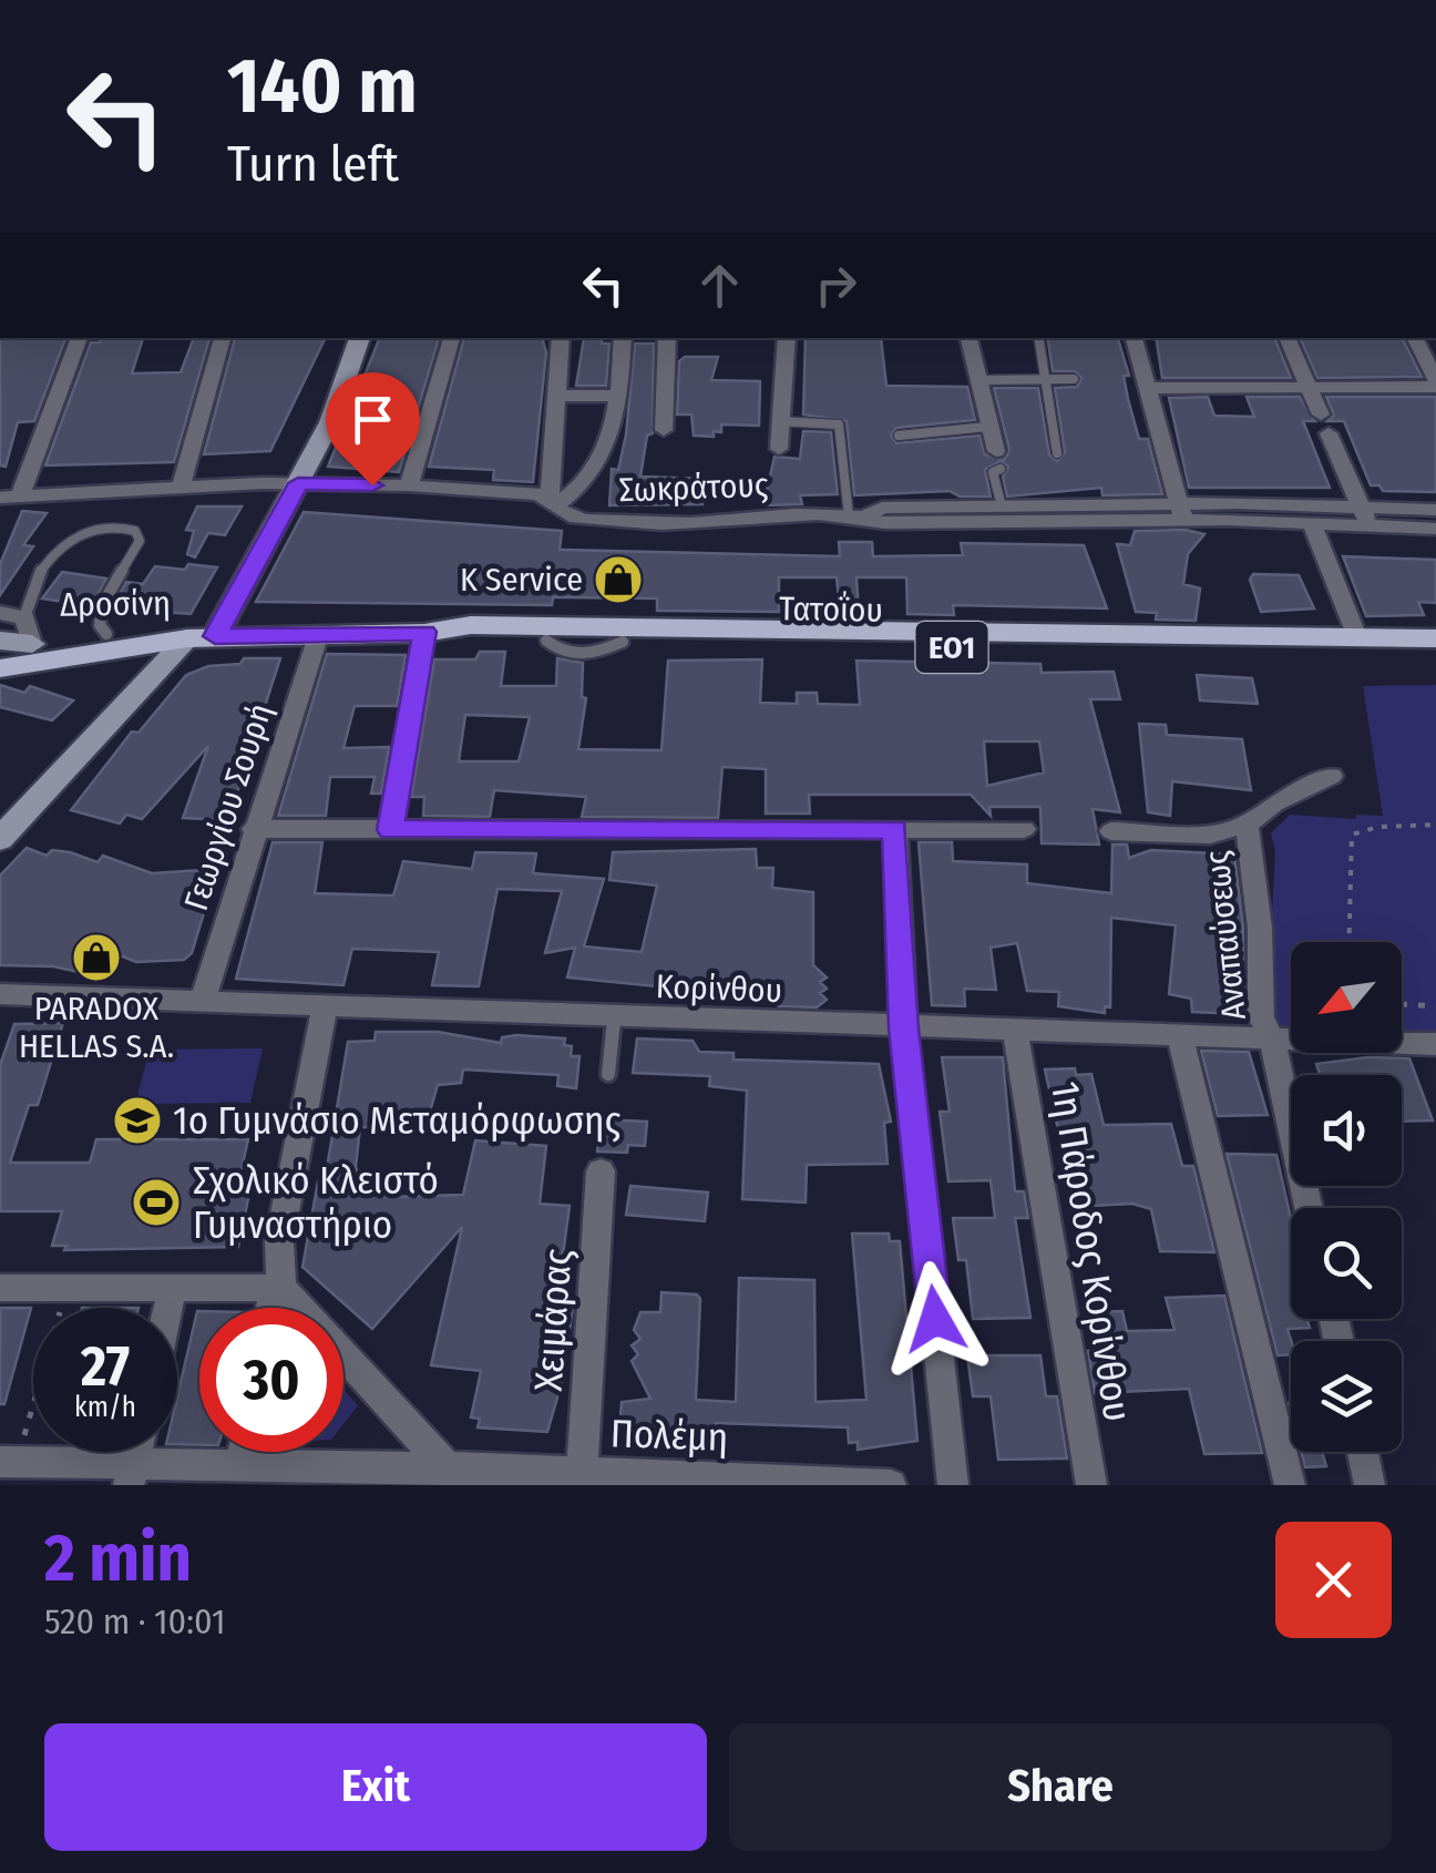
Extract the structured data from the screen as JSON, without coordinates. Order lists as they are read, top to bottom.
{
  "streets": {
    "main road": ["Δροσίνη", "Τατοΐου", "ΕΟ1"],
    "street": [
      "Σωκράτους",
      "Γεωργίου Σουρή",
      "Αναπαύσεως",
      "Κορίνθου",
      "1η Πάροδος Κορίνθου",
      "Χειμάρας",
      "Πολέμη"
    ]
  },
  "crossings": [
    ["Δροσίνη", "Τατοΐου"],
    ["Τατοΐου", "Γεωργίου Σουρή"],
    ["Γεωργίου Σουρή", "Κορίνθου"],
    ["Αναπαύσεως", "Κορίνθου"],
    ["Κορίνθου", "1η Πάροδος Κορίνθου"],
    ["Χειμάρας", "Πολέμη"]
  ],
  "places": {
    "shop": ["K Service", "PARADOX HELLAS S.A."],
    "school or university": ["1ο Γυμνάσιο Μεταμόρφωσης"],
    "sports": ["Σχολικό Κλειστό Γυμναστήριο"]
  },
  "north": "bottom left",
  "page": {
    "turn": ["140 m", "Turn left"],
    "speed": "27 km/h",
    "limit": "30",
    "heading": ["2 min", "520 m · 10:01"],
    "buttons": ["Exit", "Share"]
  }
}
